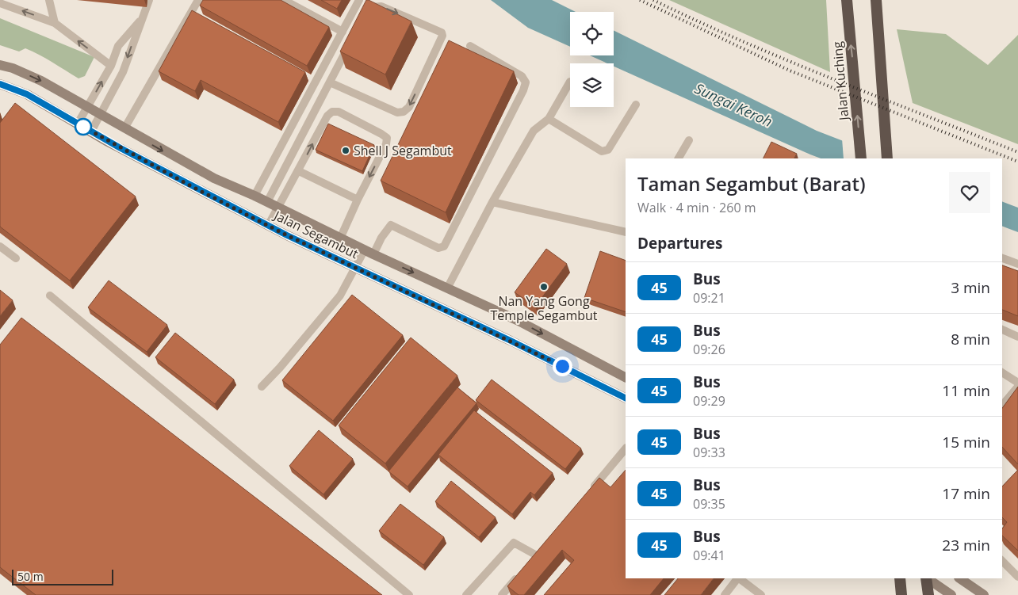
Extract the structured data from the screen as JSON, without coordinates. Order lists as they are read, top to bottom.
{
  "streets": {
    "highway": ["Jalan Kuching"],
    "main road": ["Jalan Segambut"]
  },
  "water": ["Sungai Keroh"],
  "places": ["Shell J Segambut", "Nan Yang Gong Temple Segambut"],
  "lines": ["bus line 45"],
  "scale_bar": "50 m",
  "page": {
    "heading": [
      ["Taman Segambut (Barat)", "Walk · 4 min · 260 m"],
      "Departures"
    ],
    "list": [
      {
        "mark": "45",
        "name": "Bus",
        "note": "09:21",
        "value": "3 min"
      },
      {
        "mark": "45",
        "name": "Bus",
        "note": "09:26",
        "value": "8 min"
      },
      {
        "mark": "45",
        "name": "Bus",
        "note": "09:29",
        "value": "11 min"
      },
      {
        "mark": "45",
        "name": "Bus",
        "note": "09:33",
        "value": "15 min"
      },
      {
        "mark": "45",
        "name": "Bus",
        "note": "09:35",
        "value": "17 min"
      },
      {
        "mark": "45",
        "name": "Bus",
        "note": "09:41",
        "value": "23 min"
      }
    ],
    "scale": "50 m"
  }
}
